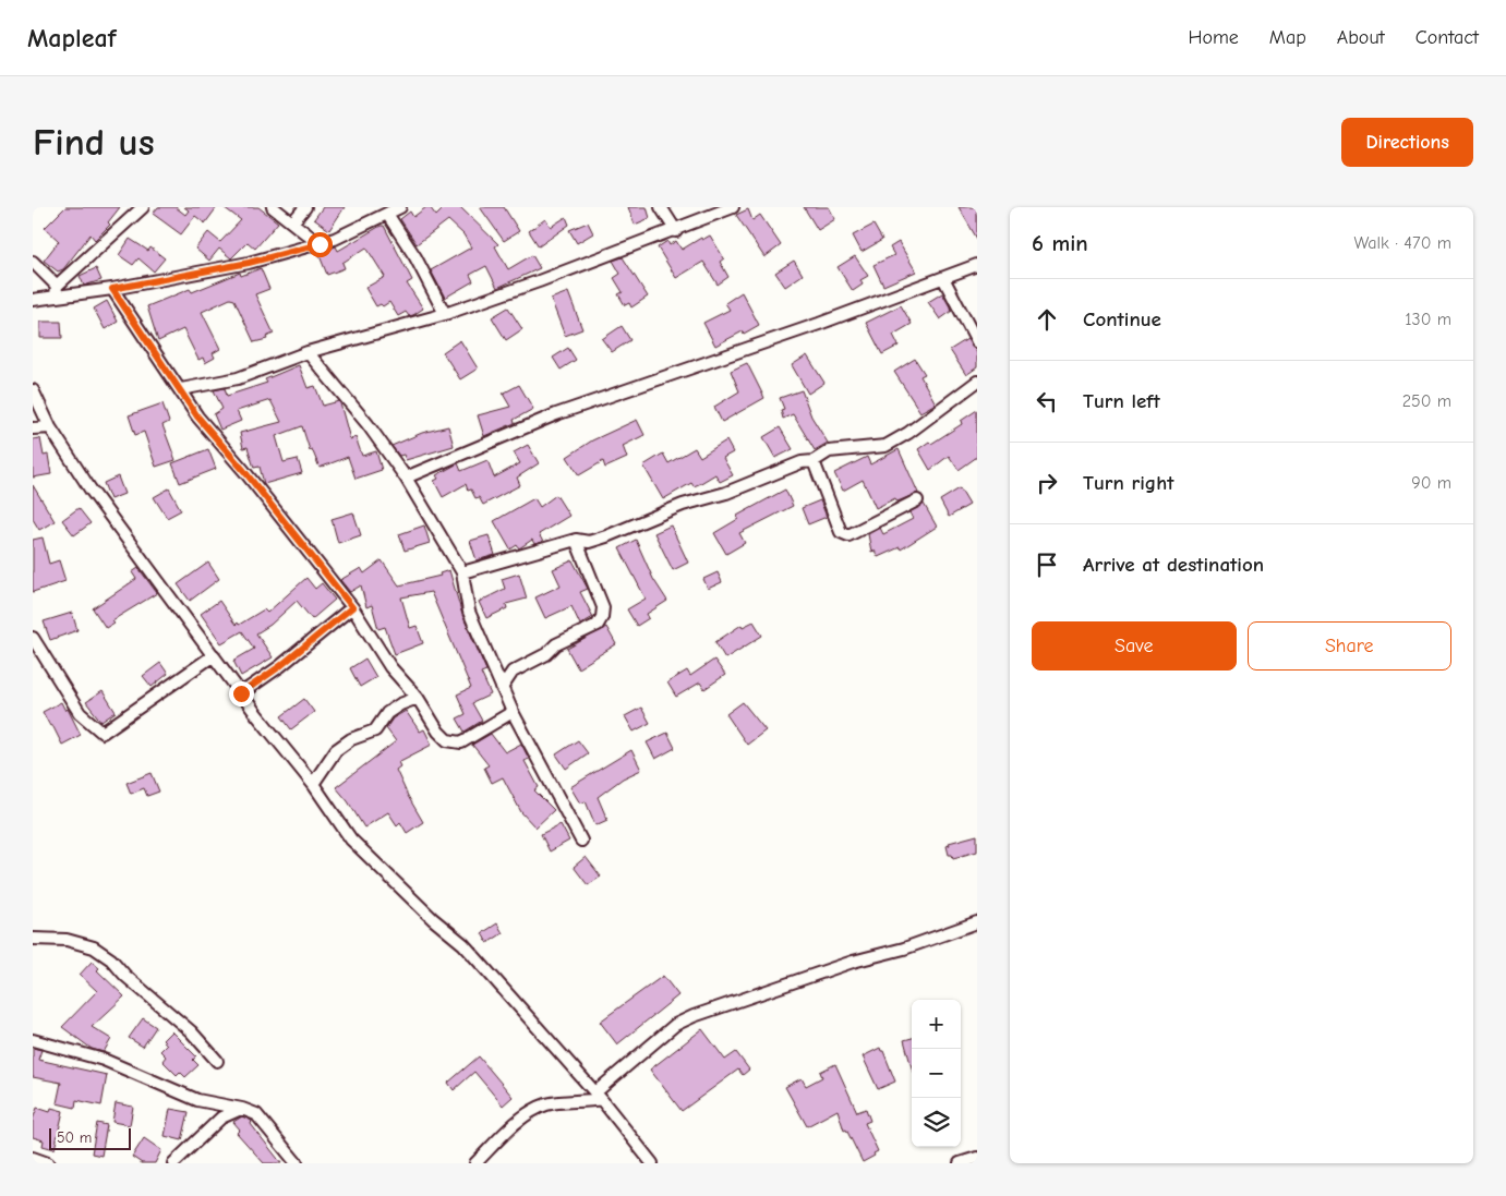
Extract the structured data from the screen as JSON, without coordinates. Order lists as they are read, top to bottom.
{
  "scale_bar": "50 m",
  "page": {
    "header": "Mapleaf",
    "nav": [
      "Home",
      "Map",
      "About",
      "Contact"
    ],
    "buttons": [
      "Directions",
      ["Save", "Share"]
    ],
    "title": "Find us",
    "heading": ["6 min", "Walk · 470 m"],
    "list": [
      ["Continue", "130 m"],
      ["Turn left", "250 m"],
      ["Turn right", "90 m"],
      "Arrive at destination"
    ],
    "map_buttons": ["+", "−"],
    "scale": "50 m"
  }
}
